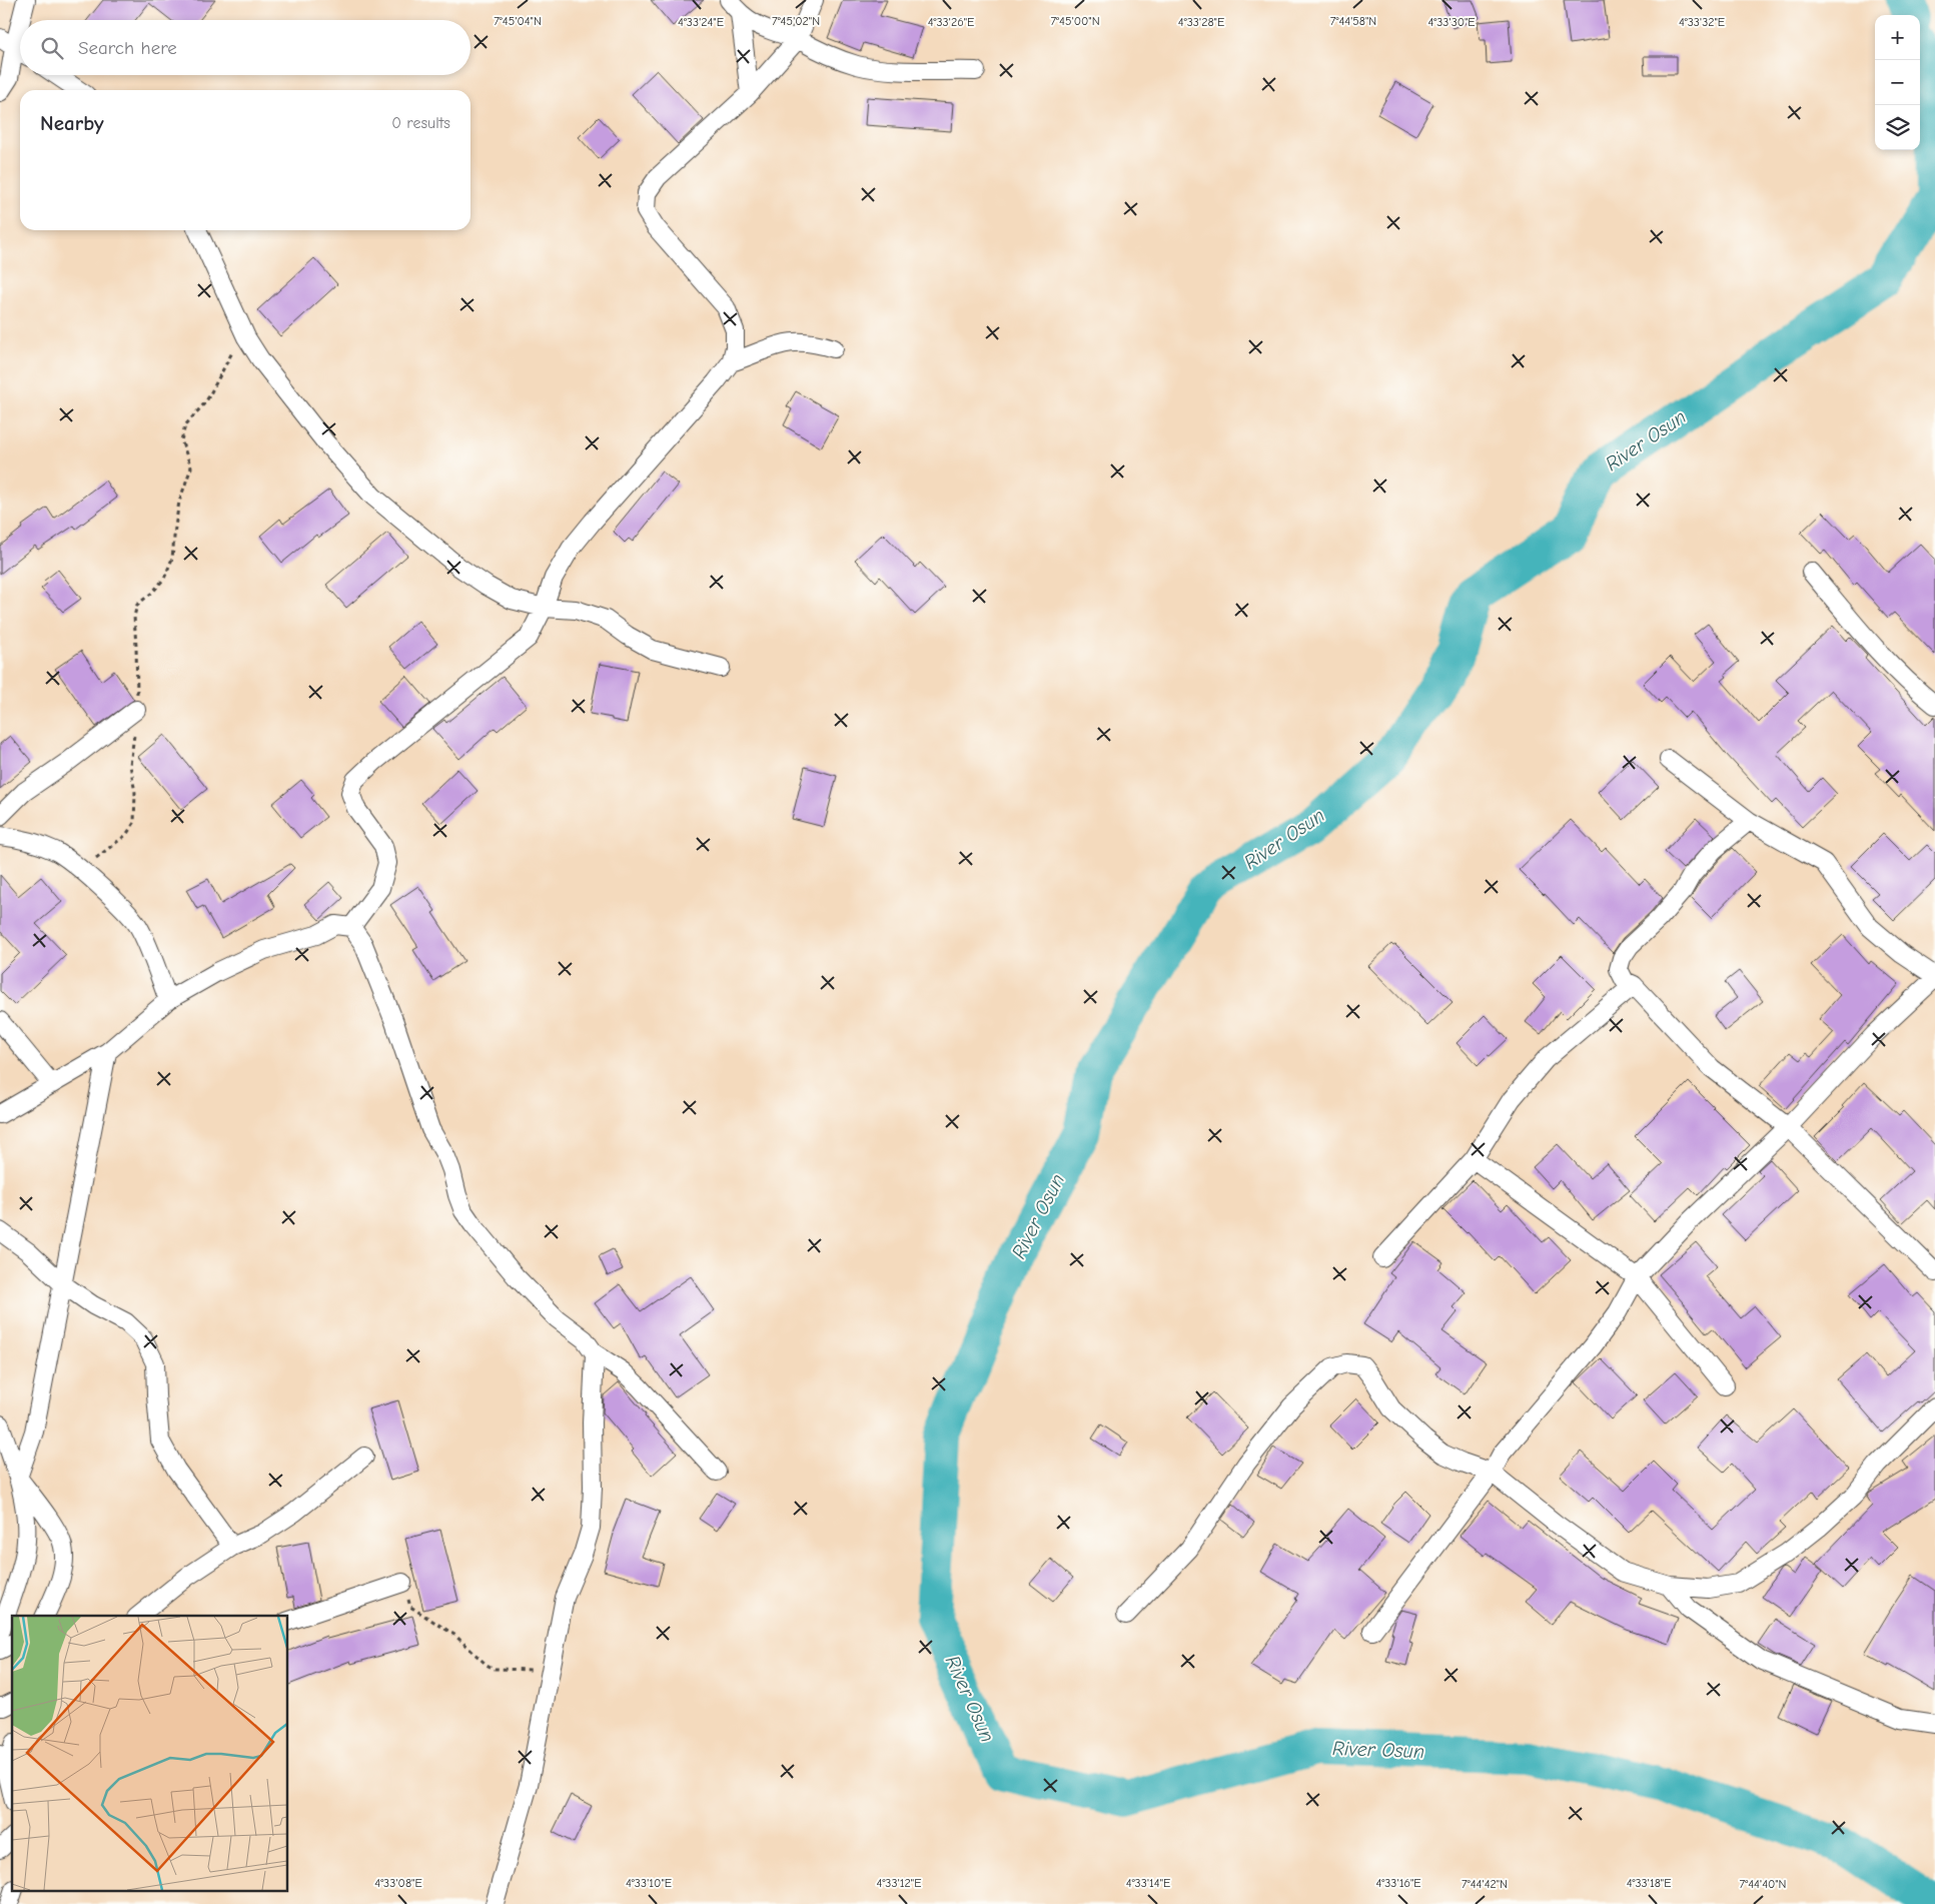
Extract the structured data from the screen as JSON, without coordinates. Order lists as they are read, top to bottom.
{
  "water": ["River Osun"],
  "page": {
    "map_buttons": ["+", "−"],
    "search": "Search here",
    "heading": ["Nearby", "0 results"]
  },
  "coordinates": [
    "7°45'04\"N",
    "7°45'02\"N",
    "7°45'00\"N",
    "7°44'58\"N",
    "4°33'24\"E",
    "4°33'28\"E",
    "4°33'30\"E",
    "4°33'32\"E",
    "4°33'26\"E",
    "4°33'08\"E",
    "4°33'10\"E",
    "4°33'12\"E",
    "4°33'14\"E",
    "4°33'16\"E",
    "4°33'18\"E",
    "7°44'42\"N",
    "7°44'40\"N"
  ]
}
